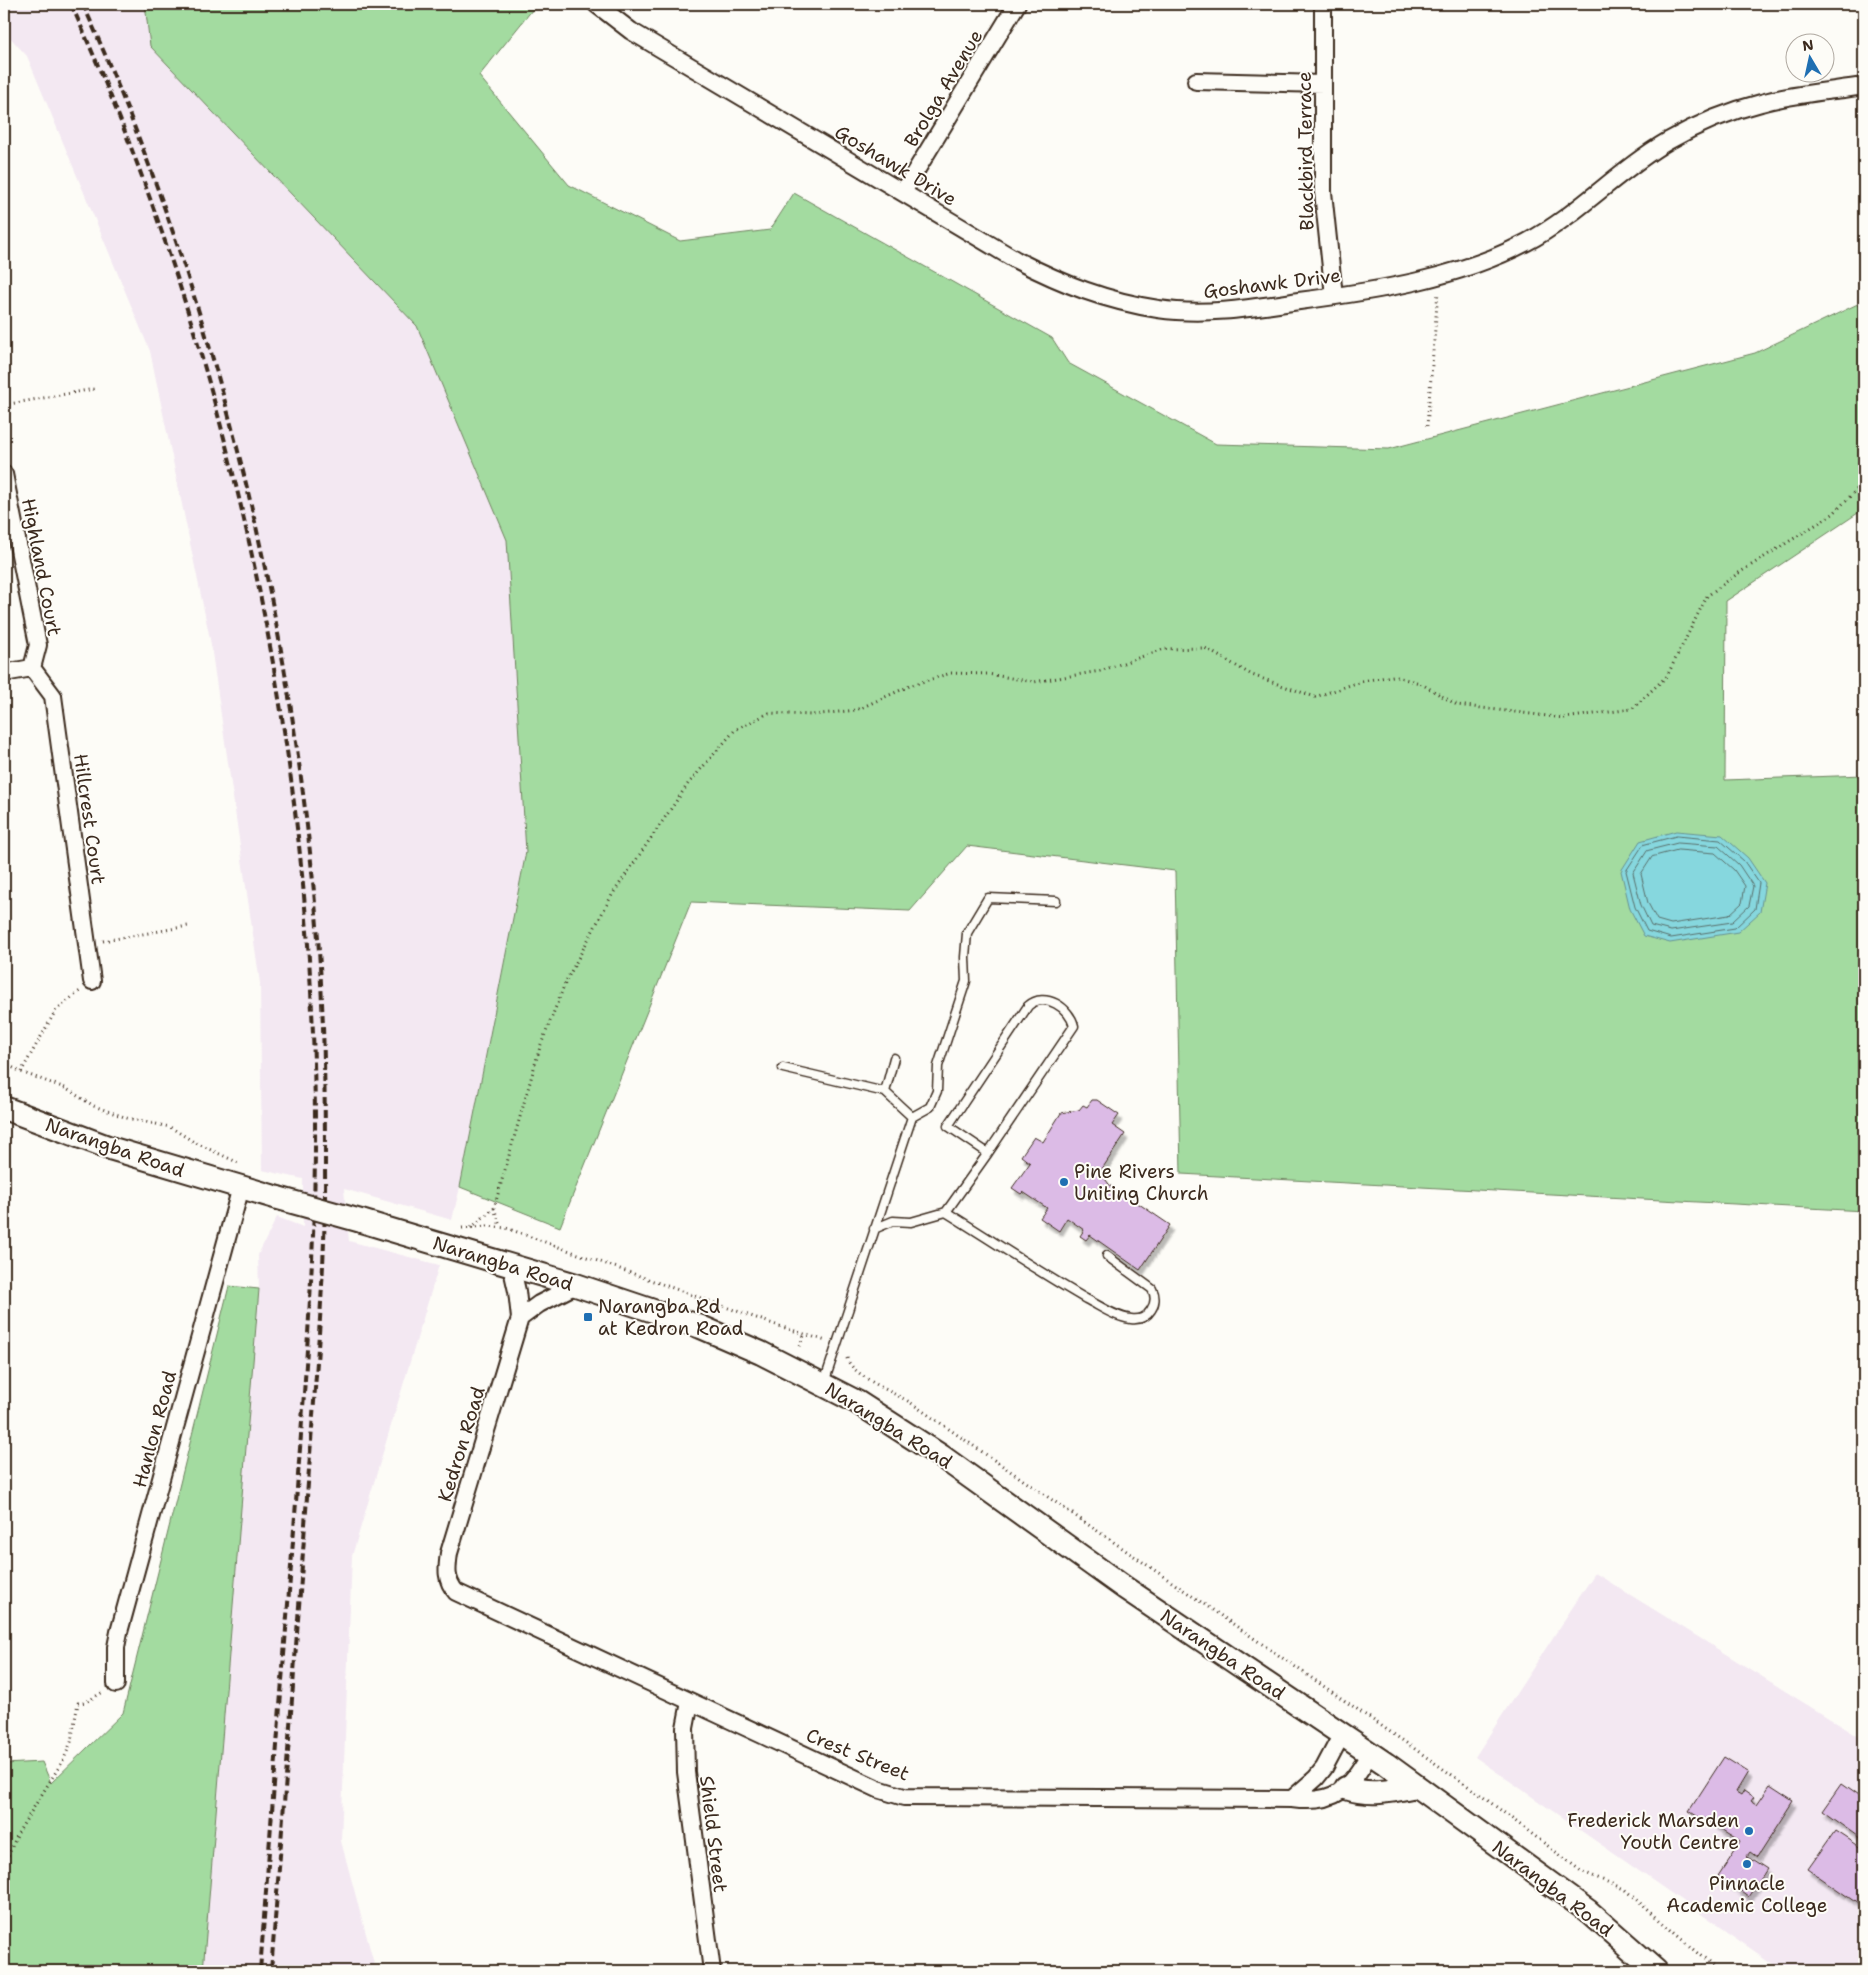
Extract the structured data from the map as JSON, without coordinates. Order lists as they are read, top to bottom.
{
  "streets": {
    "main road": ["Narangba Road"],
    "street": [
      "Brolga Avenue",
      "Blackbird Terrace",
      "Goshawk Drive",
      "Highland Court",
      "Hillcrest Court",
      "Hanlon Road",
      "Kedron Road",
      "Crest Street",
      "Shield Street"
    ]
  },
  "crossings": [
    ["Brolga Avenue", "Goshawk Drive"],
    ["Blackbird Terrace", "Goshawk Drive"],
    ["Highland Court", "Hillcrest Court"],
    ["Narangba Road", "Hanlon Road"],
    ["Narangba Road", "Kedron Road"],
    ["Kedron Road", "Crest Street"],
    ["Crest Street", "Shield Street"]
  ],
  "places": {
    "other": ["Pine Rivers Uniting Church", "Frederick Marsden Youth Centre", "Pinnacle Academic College"],
    "transit": ["Narangba Rd at Kedron Road"]
  },
  "north": "top"
}
